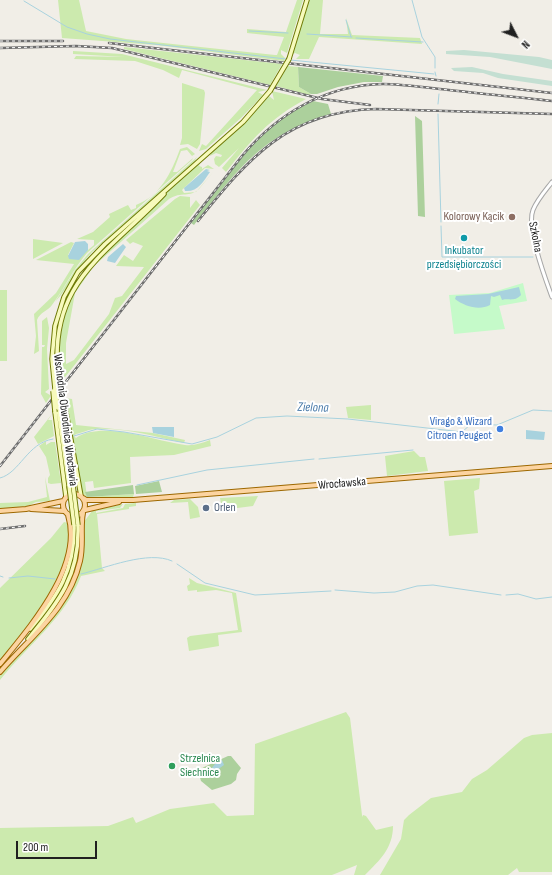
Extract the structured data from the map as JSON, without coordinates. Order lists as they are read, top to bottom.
{
  "streets": {
    "main road": ["Wschodnia Obwodnica Wrocławia", "Wrocławska"],
    "street": ["Szkolna"]
  },
  "water": ["Zielona"],
  "places": [
    "Kolorowy Kącik",
    "Inkubator przedsiębiorczości",
    "Virago & Wizard Citroen Peugeot",
    "Orlen",
    "Strzelnica Siechnice"
  ],
  "scale_bar": "200 m",
  "north": "bottom right"
}
